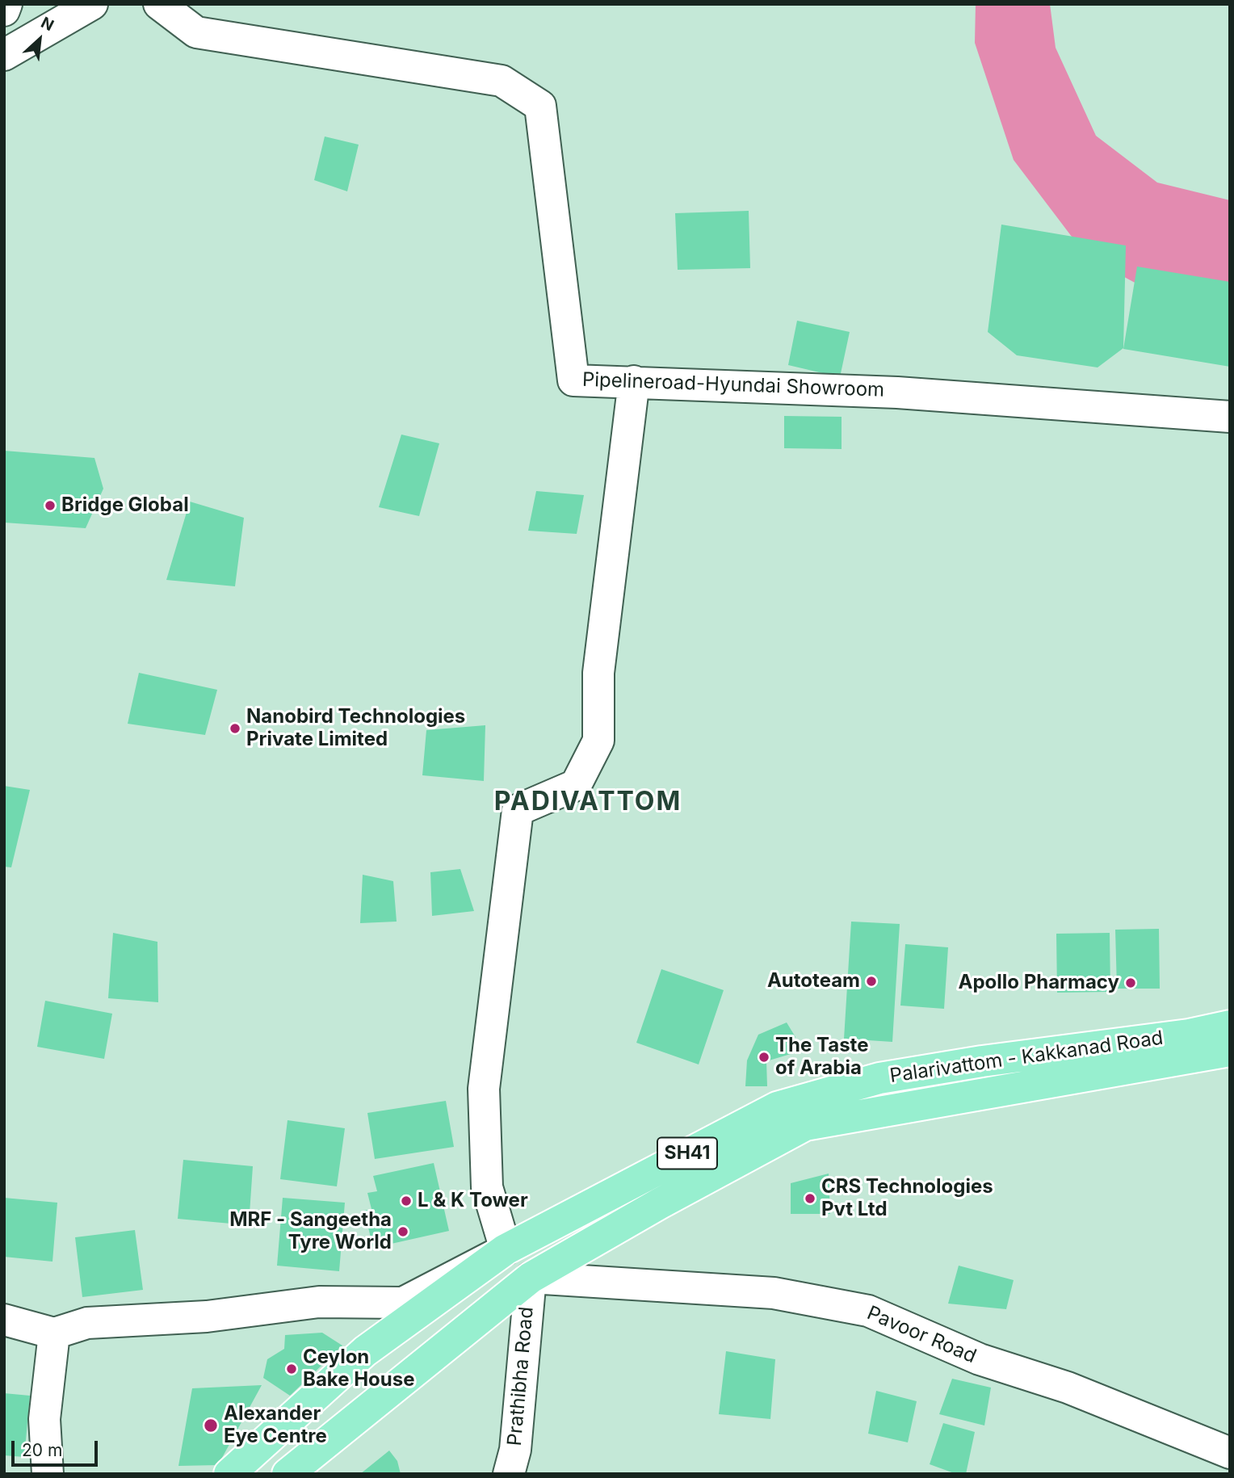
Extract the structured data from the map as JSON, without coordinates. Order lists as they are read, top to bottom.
{
  "streets": {
    "main road": ["Palarivattom - Kakkanad Road", "SH41"],
    "street": ["Pipelineroad-Hyundai Showroom", "Pavoor Road", "Prathibha Road"]
  },
  "crossings": [
    ["Palarivattom - Kakkanad Road", "Pavoor Road"],
    ["Palarivattom - Kakkanad Road", "Prathibha Road"],
    ["Pavoor Road", "Prathibha Road"]
  ],
  "districts": ["PADIVATTOM"],
  "places": [
    "Bridge Global",
    "Nanobird Technologies Private Limited",
    "Autoteam",
    "Apollo Pharmacy",
    "The Taste of Arabia",
    "CRS Technologies Pvt Ltd",
    "L & K Tower",
    "MRF - Sangeetha Tyre World",
    "Ceylon Bake House",
    "Alexander Eye Centre"
  ],
  "scale_bar": "20 m",
  "north": "top right"
}
